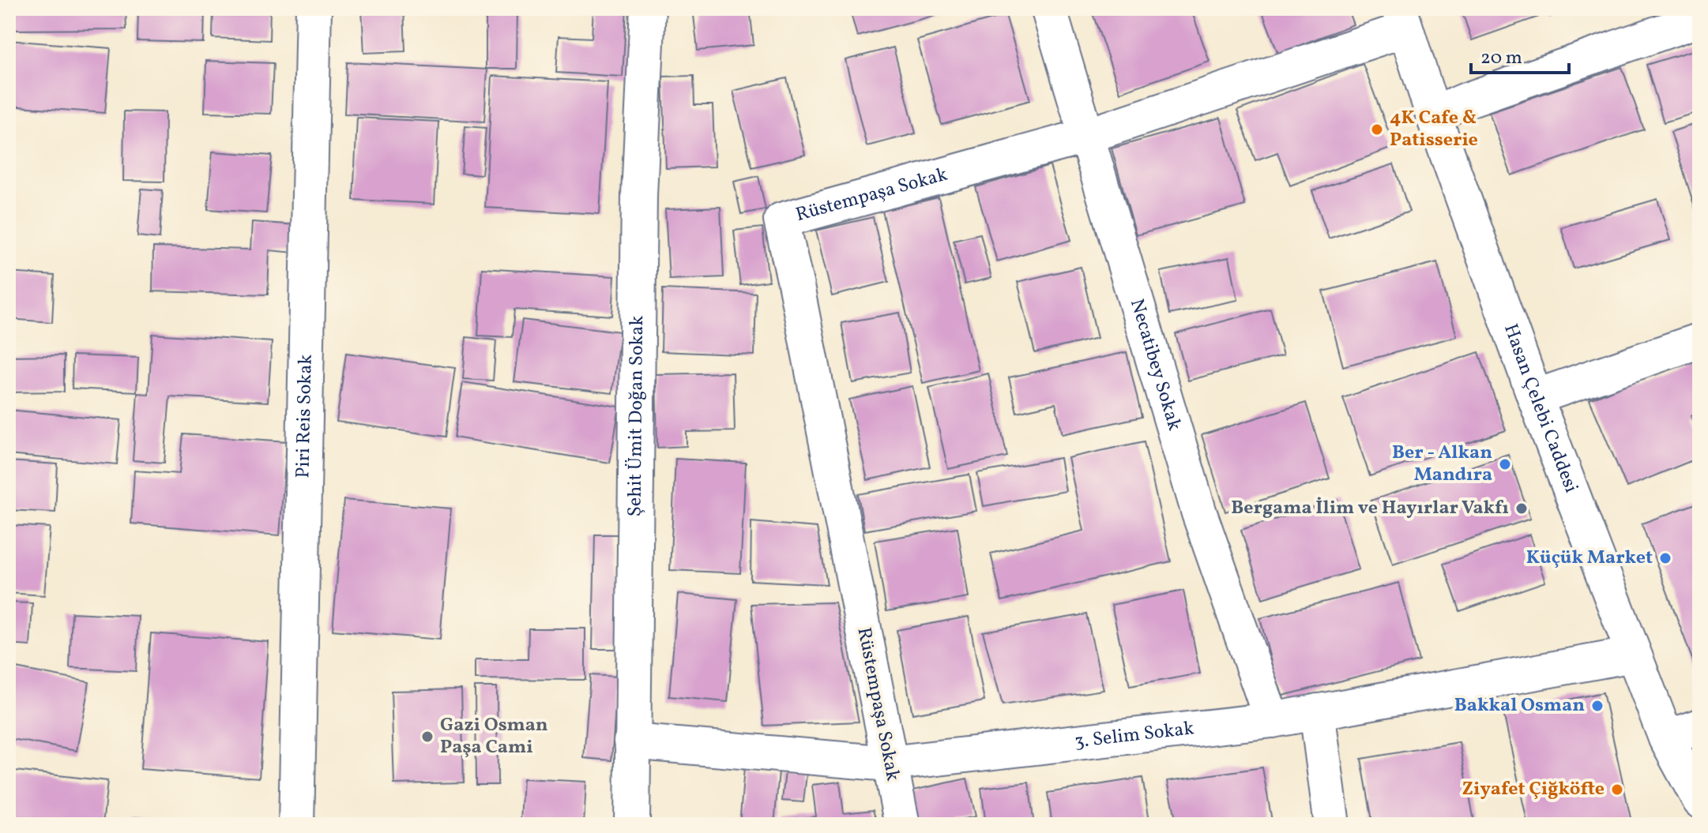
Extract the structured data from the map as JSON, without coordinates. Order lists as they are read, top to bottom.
{
  "streets": {
    "street": [
      "Rüstempaşa Sokak",
      "Necatibey Sokak",
      "Hasan Çelebi Caddesi",
      "Şehit Ümit Doğan Sokak",
      "Piri Reis Sokak",
      "3. Selim Sokak"
    ]
  },
  "crossings": [
    ["Rüstempaşa Sokak", "Necatibey Sokak"],
    ["Rüstempaşa Sokak", "Hasan Çelebi Caddesi"],
    ["Rüstempaşa Sokak", "3. Selim Sokak"],
    ["Necatibey Sokak", "3. Selim Sokak"],
    ["Hasan Çelebi Caddesi", "3. Selim Sokak"],
    ["Şehit Ümit Doğan Sokak", "3. Selim Sokak"]
  ],
  "places": [
    "4K Cafe & Patisserie",
    "Ber - Alkan Mandıra",
    "Bergama İlim ve Hayırlar Vakfı",
    "Küçük Market",
    "Bakkal Osman",
    "Gazi Osman Paşa Cami",
    "Ziyafet Çiğköfte"
  ],
  "scale_bar": "20 m"
}
